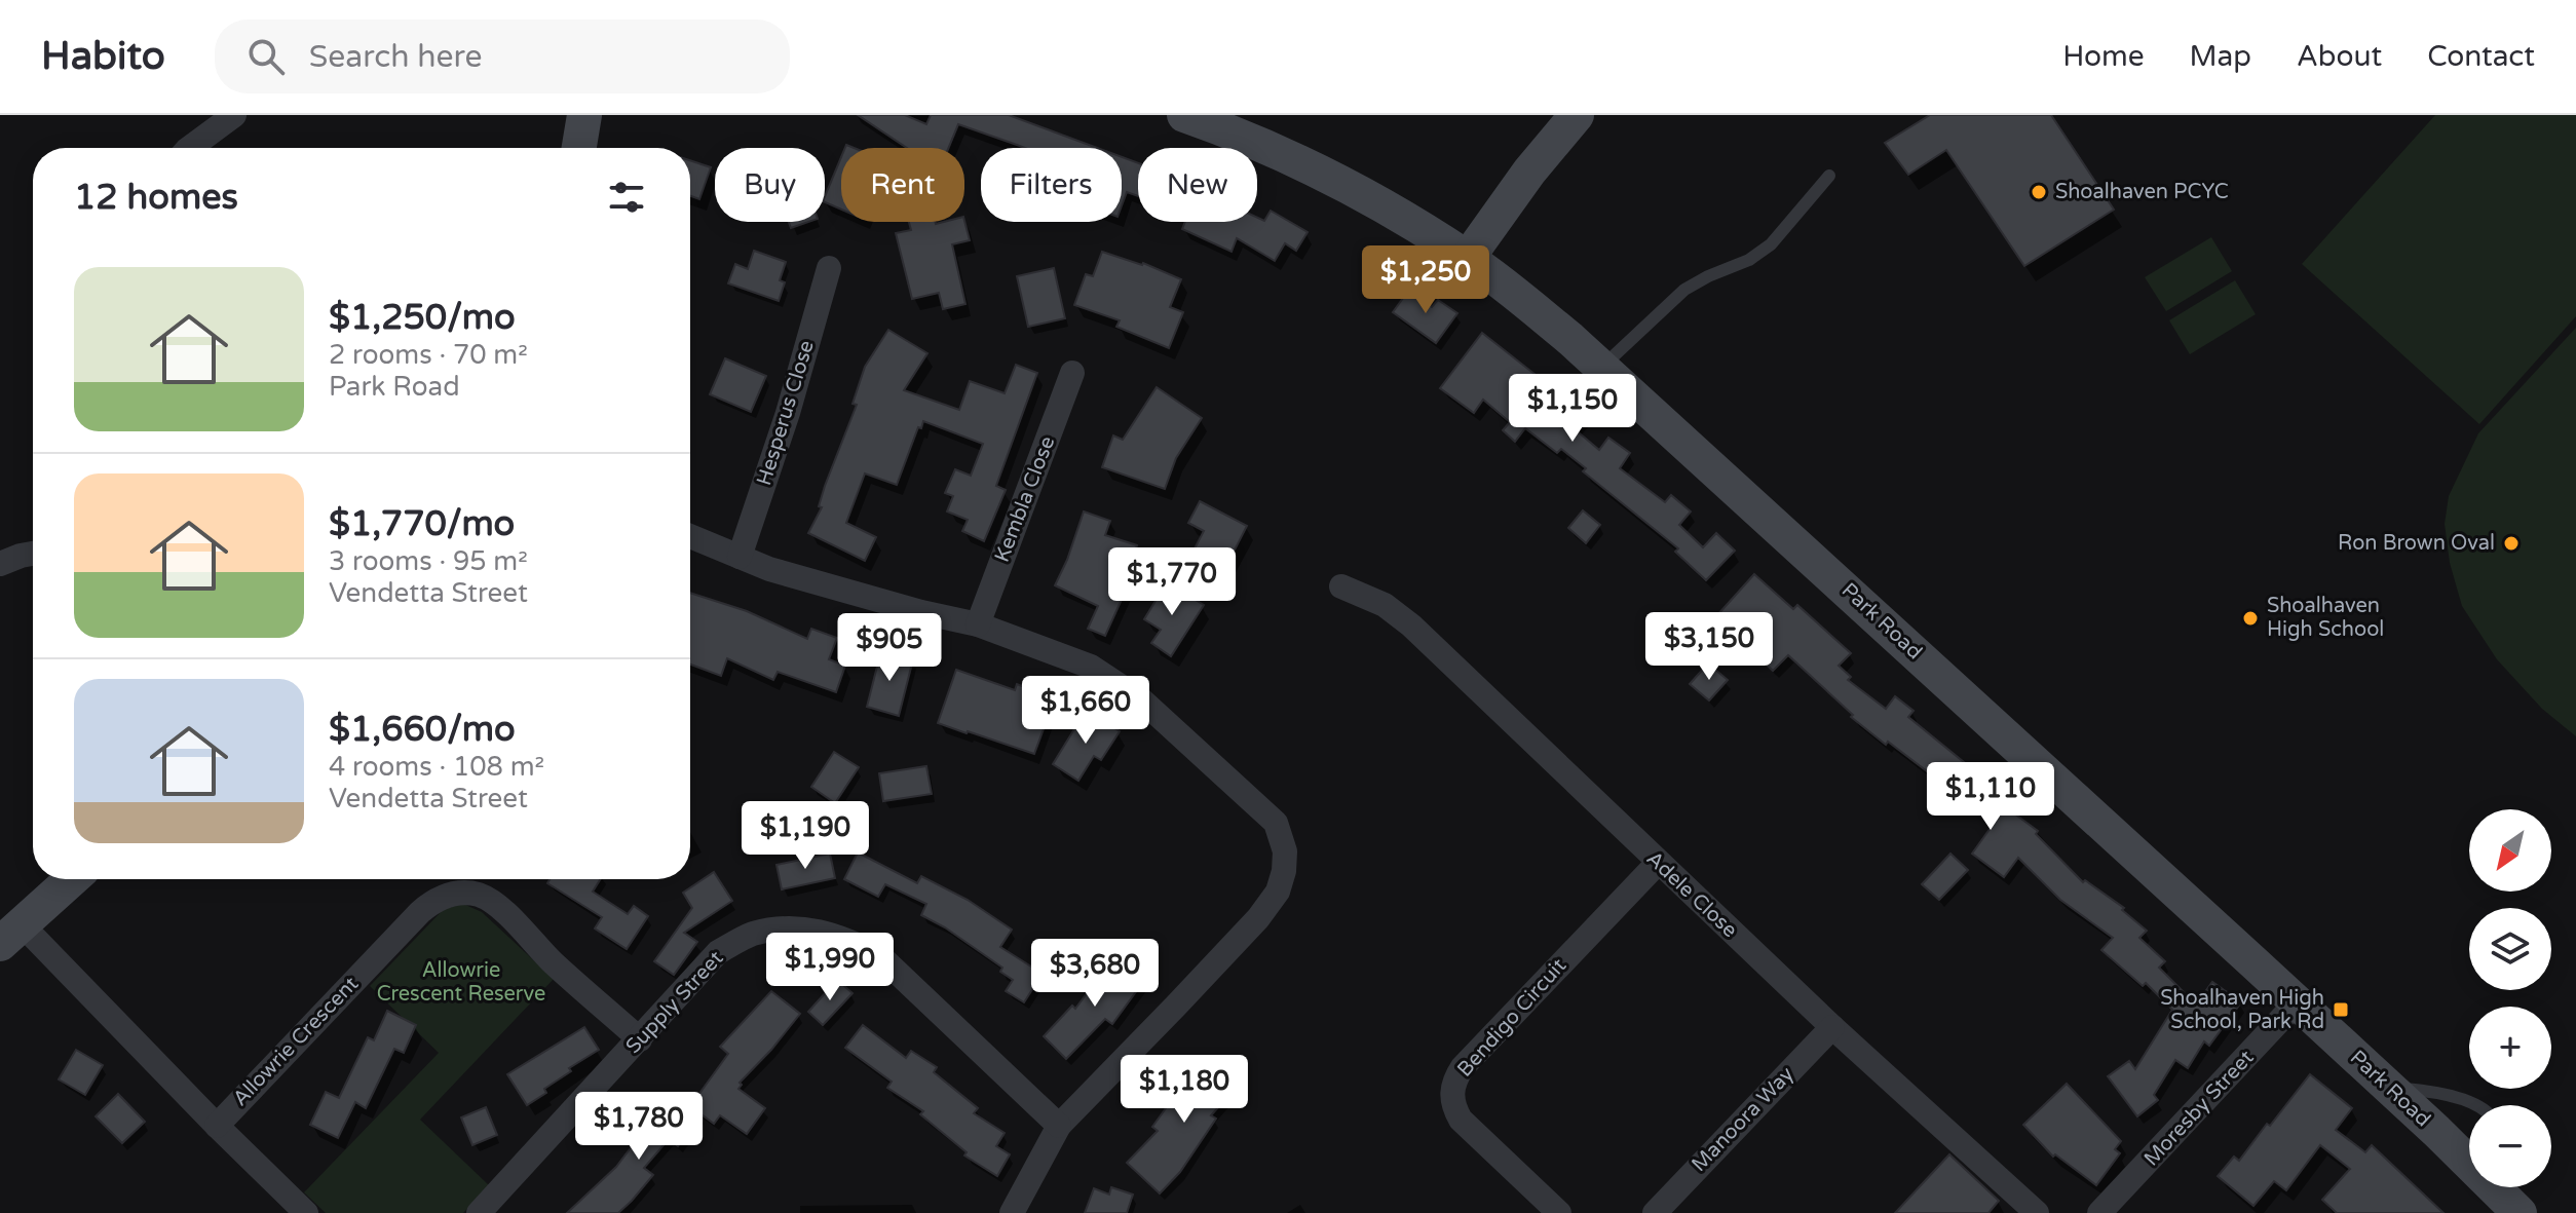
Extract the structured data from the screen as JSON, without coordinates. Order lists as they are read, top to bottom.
{
  "streets": {
    "street": [
      "Hesperus Close",
      "Kembla Close",
      "Park Road",
      "Adele Close",
      "Supply Street",
      "Bendigo Circuit",
      "Allowrie Crescent",
      "Moresby Street",
      "Manoora Way"
    ]
  },
  "crossings": [
    ["Park Road", "Moresby Street"],
    ["Adele Close", "Bendigo Circuit"],
    ["Adele Close", "Manoora Way"],
    ["Supply Street", "Allowrie Crescent"]
  ],
  "parks": ["Allowrie Crescent Reserve"],
  "places": {
    "other": ["Shoalhaven PCYC", "Ron Brown Oval", "Shoalhaven High School"],
    "transit": ["Shoalhaven High School, Park Rd"]
  },
  "north": "bottom left",
  "page": {
    "header": "Habito",
    "search": "Search here",
    "nav": [
      "Home",
      "Map",
      "About",
      "Contact"
    ],
    "chip": [
      "Buy",
      "Rent",
      "Filters",
      "New"
    ],
    "heading": "12 homes",
    "price": [
      "$1,250",
      "$1,150",
      "$1,770",
      "$3,150",
      "$905",
      "$1,660",
      "$1,110",
      "$1,190",
      "$1,990",
      "$3,680",
      "$1,180",
      "$1,780"
    ],
    "list": [
      {
        "name": "$1,250/mo",
        "note": "2 rooms · 70 m² · Park Road"
      },
      {
        "name": "$1,770/mo",
        "note": "3 rooms · 95 m² · Vendetta Street"
      },
      {
        "name": "$1,660/mo",
        "note": "4 rooms · 108 m² · Vendetta Street"
      }
    ],
    "map_buttons": ["+", "−"]
  }
}
